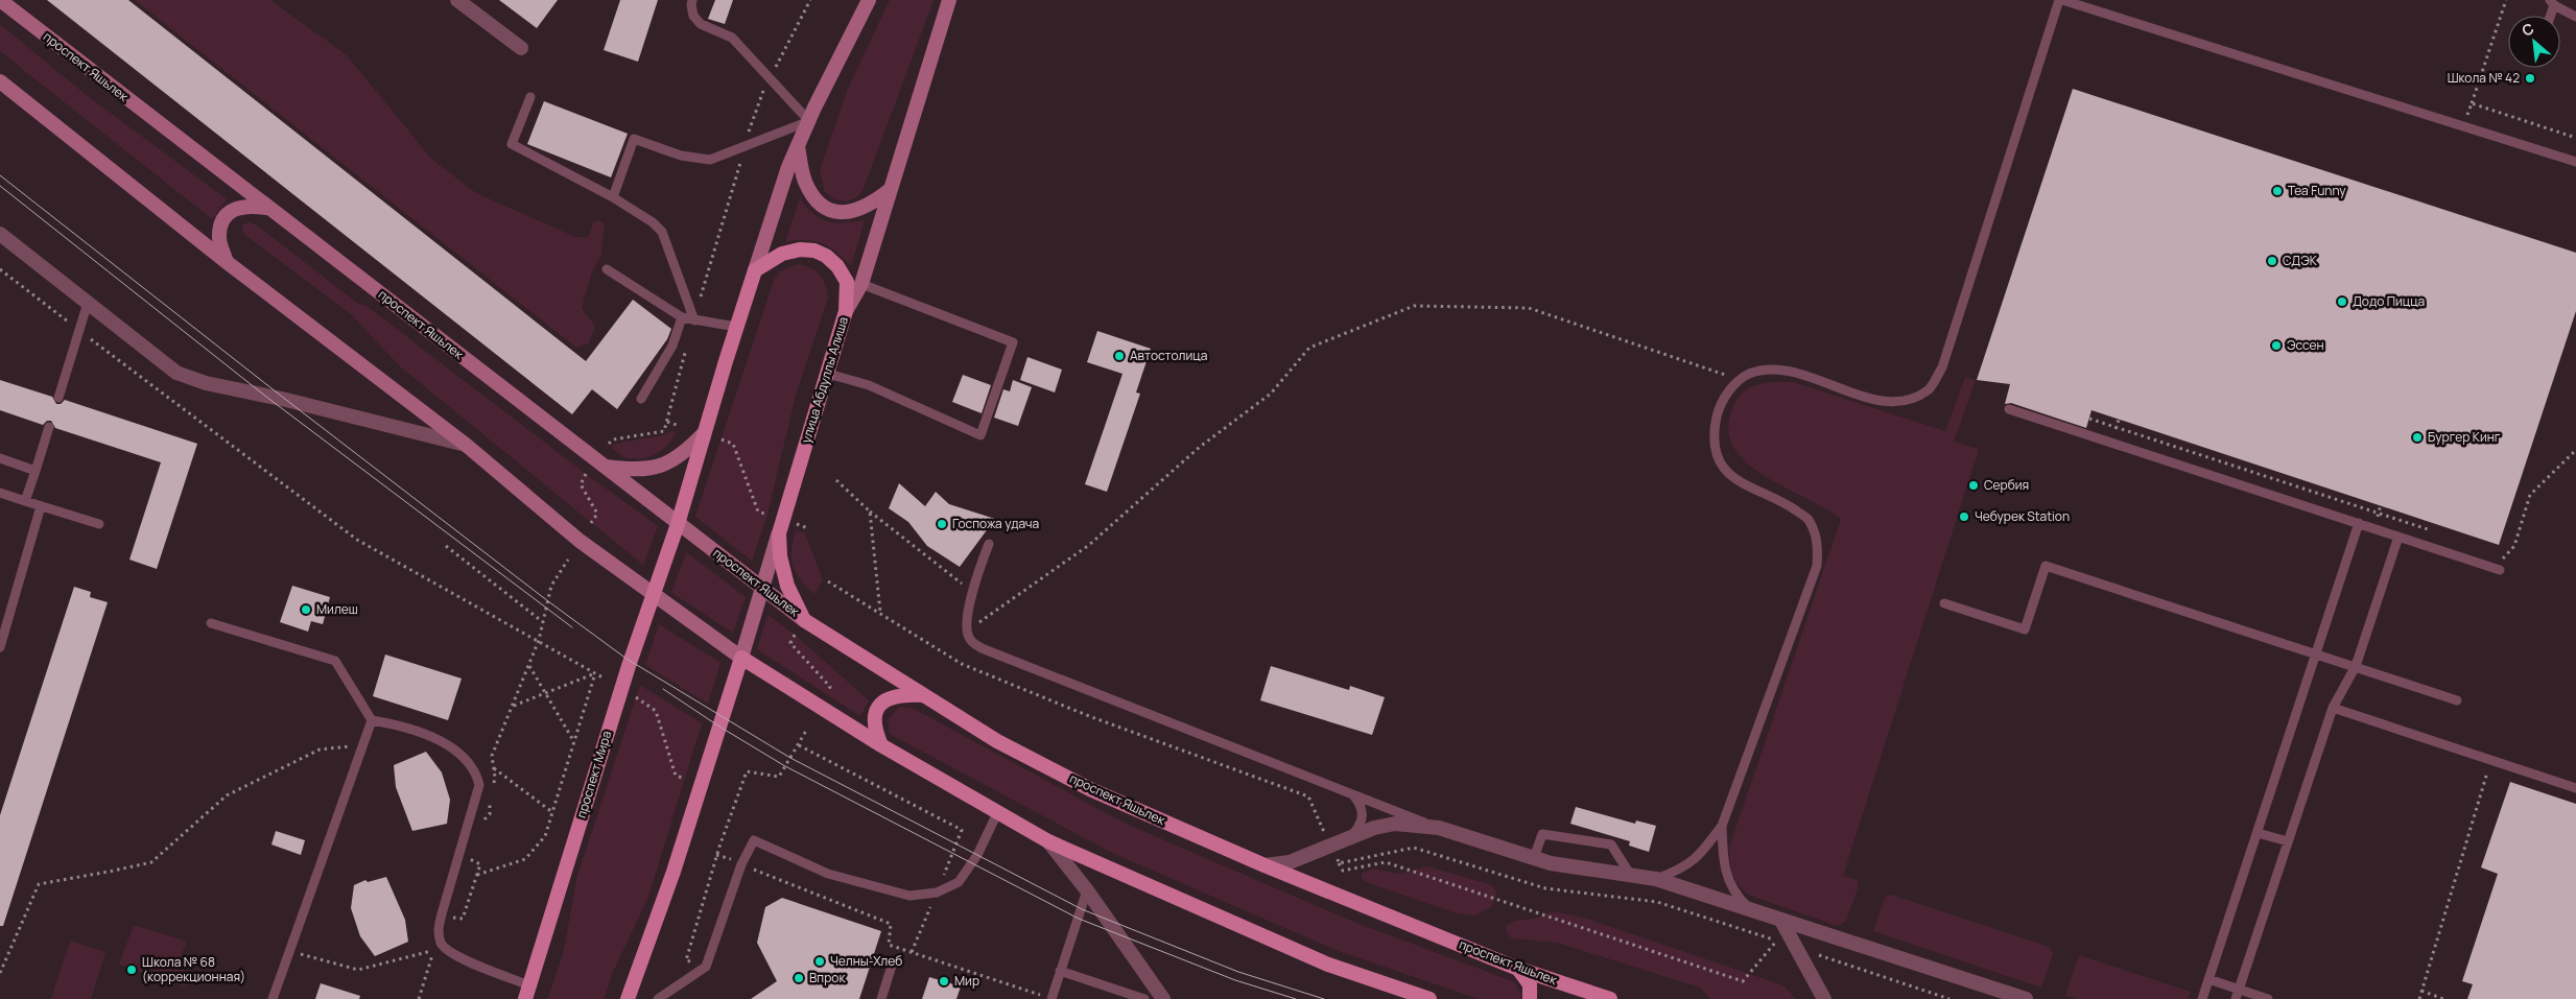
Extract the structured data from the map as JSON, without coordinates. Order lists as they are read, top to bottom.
{
  "streets": {
    "main road": ["проспект Яшьлек", "улица Абдуллы Алиша", "проспект Мира"]
  },
  "crossings": [
    ["проспект Яшьлек", "улица Абдуллы Алиша"],
    ["проспект Яшьлек", "проспект Мира"]
  ],
  "places": [
    "Школа № 42",
    "Tea Funny",
    "СДЭК",
    "Додо Пицца",
    "Эссен",
    "Автостолица",
    "Бургер Кинг",
    "Сербия",
    "Чебурек Station",
    "Госпожа удача",
    "Милеш",
    "Челны-Хлеб",
    "Школа № 68 (коррекционная)",
    "Впрок",
    "Мир"
  ],
  "north": "top left"
}
